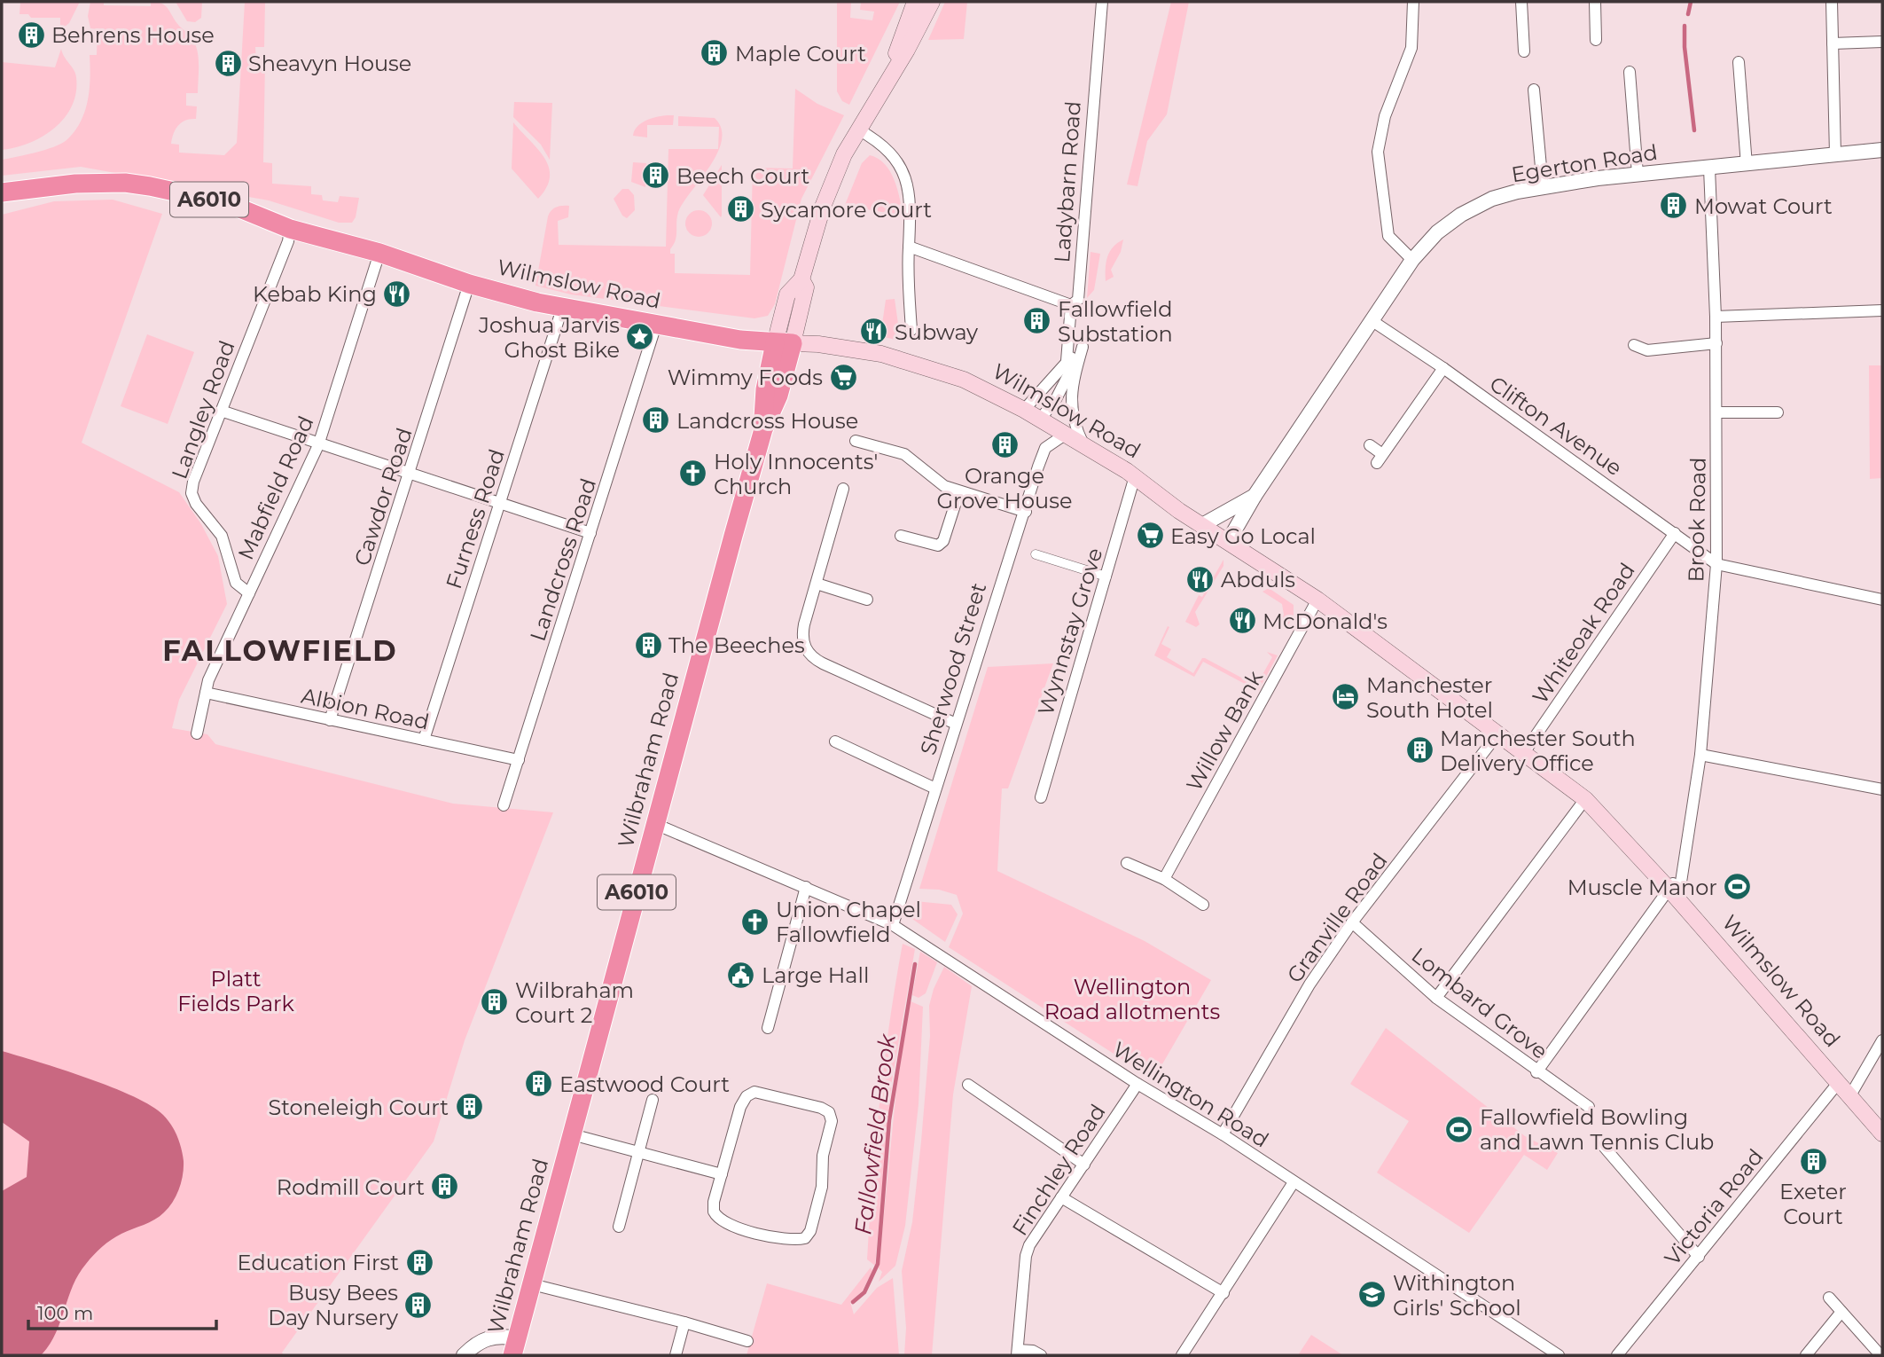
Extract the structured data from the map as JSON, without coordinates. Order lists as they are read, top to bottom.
{
  "streets": {
    "highway": ["A6010", "Wilmslow Road", "Wilbraham Road"],
    "street": [
      "Egerton Road",
      "Ladybarn Road",
      "Langley Road",
      "Clifton Avenue",
      "Mabfield Road",
      "Cawdor Road",
      "Furness Road",
      "Brook Road",
      "Landcross Road",
      "Wynnstay Grove",
      "Whiteoak Road",
      "Sherwood Street",
      "Albion Road",
      "Willow Bank",
      "Granville Road",
      "Lombard Grove",
      "Wellington Road",
      "Finchley Road",
      "Victoria Road"
    ]
  },
  "crossings": [
    ["Egerton Road", "Wilmslow Road"],
    ["Egerton Road", "Clifton Avenue"],
    ["Egerton Road", "Brook Road"],
    ["Wilmslow Road", "Langley Road"],
    ["Wilmslow Road", "Mabfield Road"],
    ["Wilmslow Road", "Cawdor Road"],
    ["Wilmslow Road", "Furness Road"],
    ["Wilmslow Road", "Brook Road"],
    ["Wilmslow Road", "Landcross Road"],
    ["Wilmslow Road", "Wynnstay Grove"],
    ["Wilmslow Road", "Whiteoak Road"],
    ["Wilmslow Road", "Sherwood Street"],
    ["Wilmslow Road", "Willow Bank"],
    ["Wilmslow Road", "Wilbraham Road"],
    ["Wilmslow Road", "Granville Road"],
    ["Wilmslow Road", "Victoria Road"],
    ["Langley Road", "Mabfield Road"],
    ["Clifton Avenue", "Brook Road"],
    ["Clifton Avenue", "Whiteoak Road"],
    ["Mabfield Road", "Albion Road"],
    ["Cawdor Road", "Albion Road"],
    ["Furness Road", "Albion Road"],
    ["Landcross Road", "Albion Road"],
    ["Sherwood Street", "Wellington Road"],
    ["Wilbraham Road", "Wellington Road"],
    ["Granville Road", "Lombard Grove"],
    ["Granville Road", "Wellington Road"],
    ["Wellington Road", "Finchley Road"]
  ],
  "districts": ["FALLOWFIELD"],
  "water": ["Fallowfield Brook"],
  "parks": ["Platt Fields Park", "Wellington Road allotments"],
  "places": {
    "building": [
      "Behrens House",
      "Maple Court",
      "Sheavyn House",
      "Beech Court",
      "Mowat Court",
      "Sycamore Court",
      "Fallowfield Substation",
      "Landcross House",
      "Orange Grove House",
      "The Beeches",
      "Manchester South Delivery Office",
      "Wilbraham Court 2",
      "Eastwood Court",
      "Stoneleigh Court",
      "Exeter Court",
      "Rodmill Court",
      "Education First",
      "Busy Bees Day Nursery"
    ],
    "restaurant": [
      "Kebab King",
      "Subway",
      "Abduls",
      "McDonald's"
    ],
    "place": ["Joshua Jarvis Ghost Bike"],
    "supermarket": ["Wimmy Foods", "Easy Go Local"],
    "church": ["Holy Innocents' Church", "Union Chapel Fallowfield"],
    "hotel": ["Manchester South Hotel"],
    "sports": ["Muscle Manor", "Fallowfield Bowling and Lawn Tennis Club"],
    "public building": ["Large Hall"],
    "school or university": ["Withington Girls' School"]
  },
  "scale_bar": "100 m"
}
